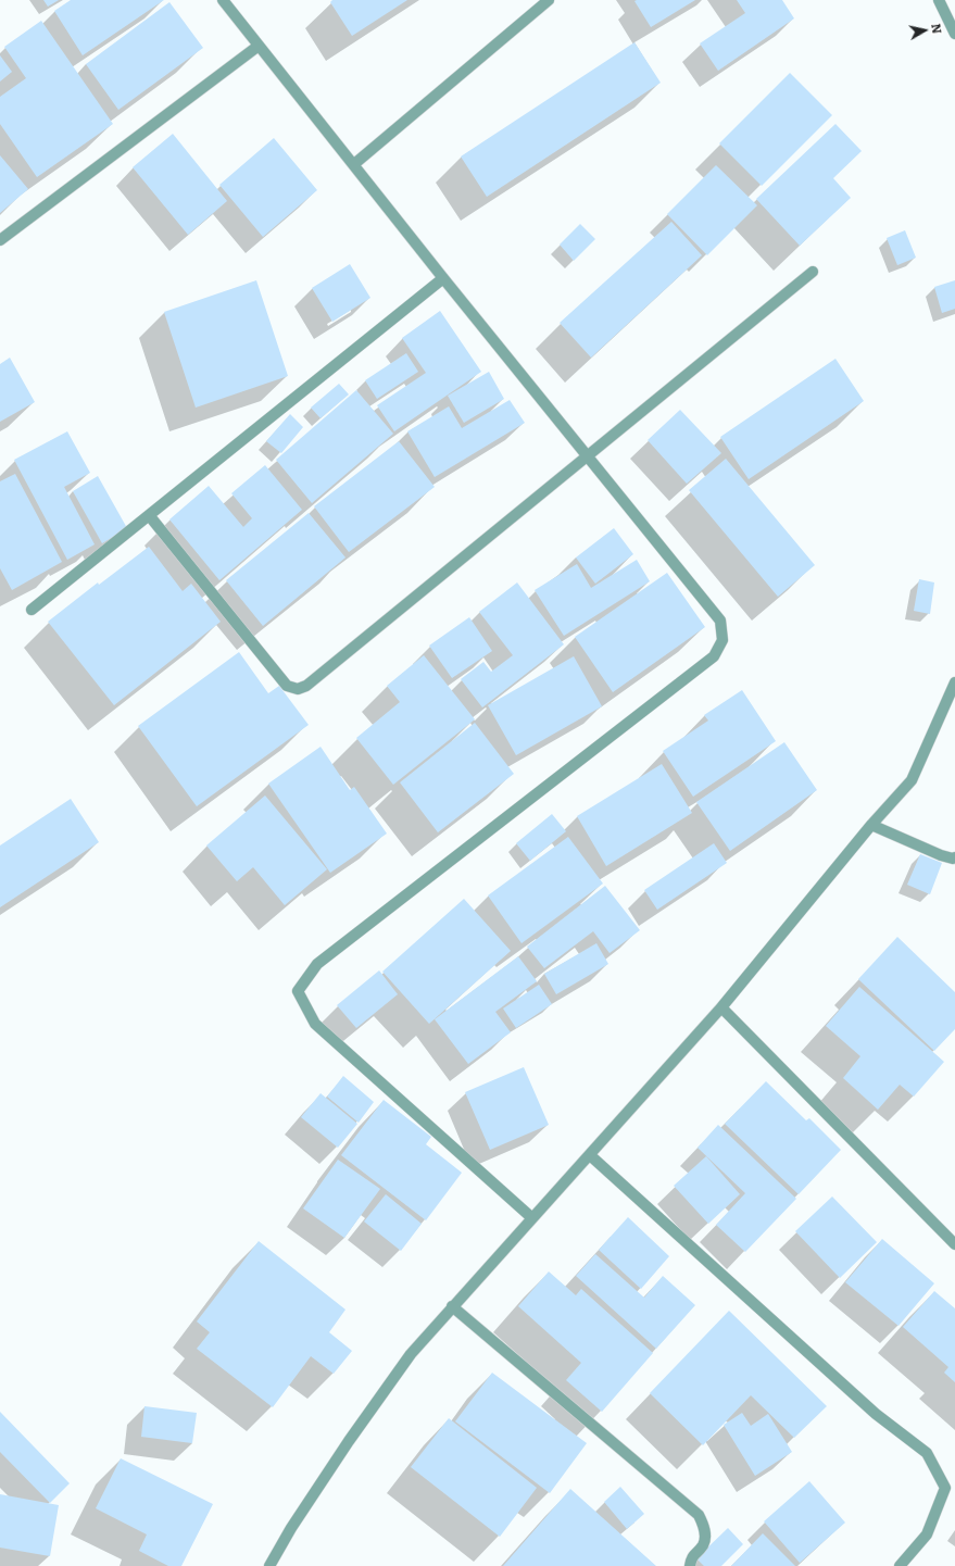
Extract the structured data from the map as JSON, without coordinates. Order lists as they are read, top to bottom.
{
  "north": "right"
}
